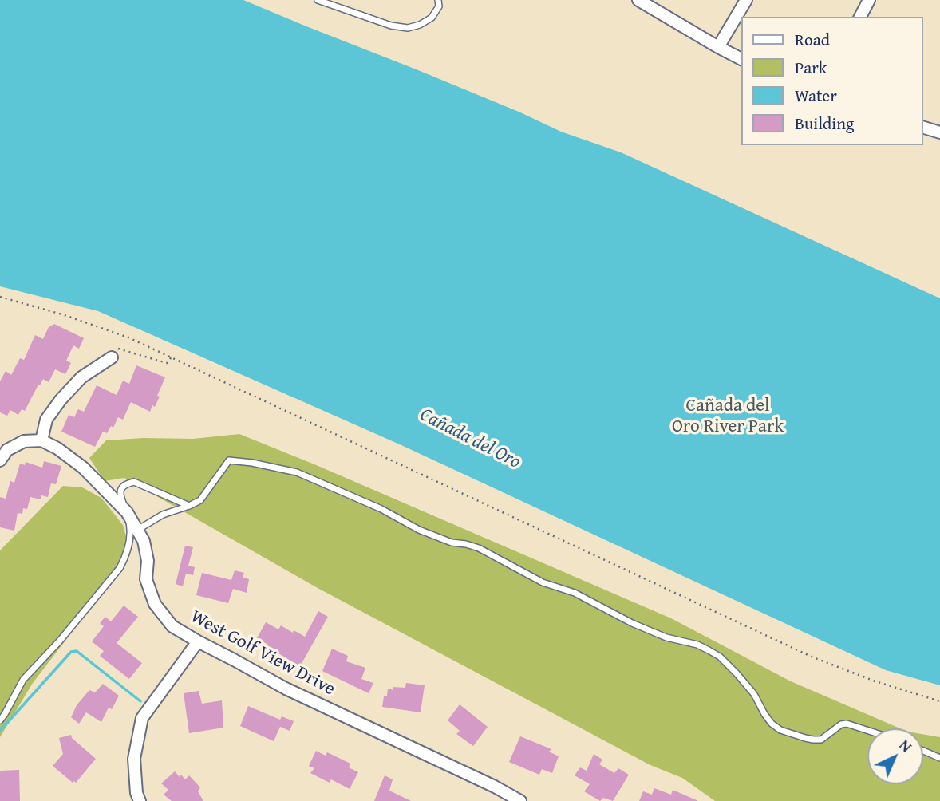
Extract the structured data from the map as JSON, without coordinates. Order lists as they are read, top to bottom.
{
  "streets": {
    "street": ["West Golf View Drive"]
  },
  "water": ["Cañada del Oro"],
  "parks": ["Cañada del Oro River Park"],
  "legend": [
    "Road",
    "Park",
    "Water",
    "Building"
  ],
  "north": "top right"
}
